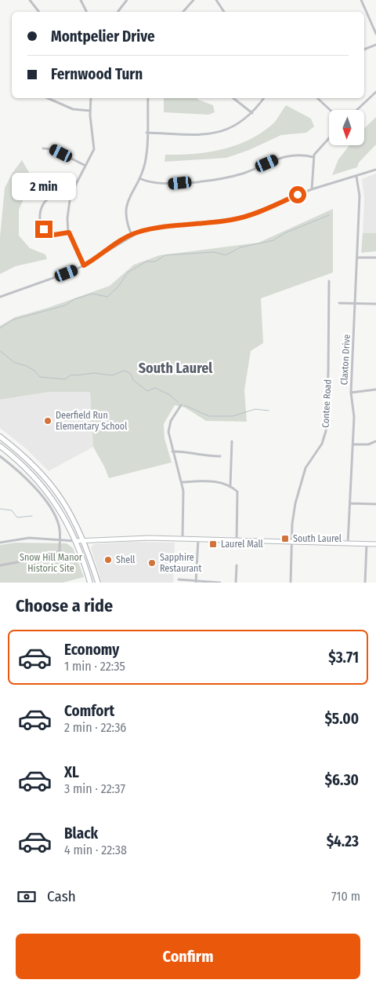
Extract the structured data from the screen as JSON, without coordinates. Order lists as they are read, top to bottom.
{
  "streets": {
    "street": ["Claxton Drive", "Contee Road"]
  },
  "districts": ["South Laurel"],
  "parks": ["Snow Hill Manor Historic Site"],
  "places": {
    "other": ["Deerfield Run Elementary School", "Shell", "Sapphire Restaurant"],
    "transit": ["South Laurel", "Laurel Mall"]
  },
  "north": "bottom",
  "page": {
    "banner": ["Montpelier Drive", "Fernwood Turn"],
    "bubble": "2 min",
    "heading": "Choose a ride",
    "list": [
      {
        "name": "Economy",
        "note": "1 min · 22:35",
        "value": "$3.71"
      },
      {
        "name": "Comfort",
        "note": "2 min · 22:36",
        "value": "$5.00"
      },
      {
        "name": "XL",
        "note": "3 min · 22:37",
        "value": "$6.30"
      },
      {
        "name": "Black",
        "note": "4 min · 22:38",
        "value": "$4.23"
      }
    ],
    "pay": ["Cash", "710 m"],
    "buttons": "Confirm"
  }
}
